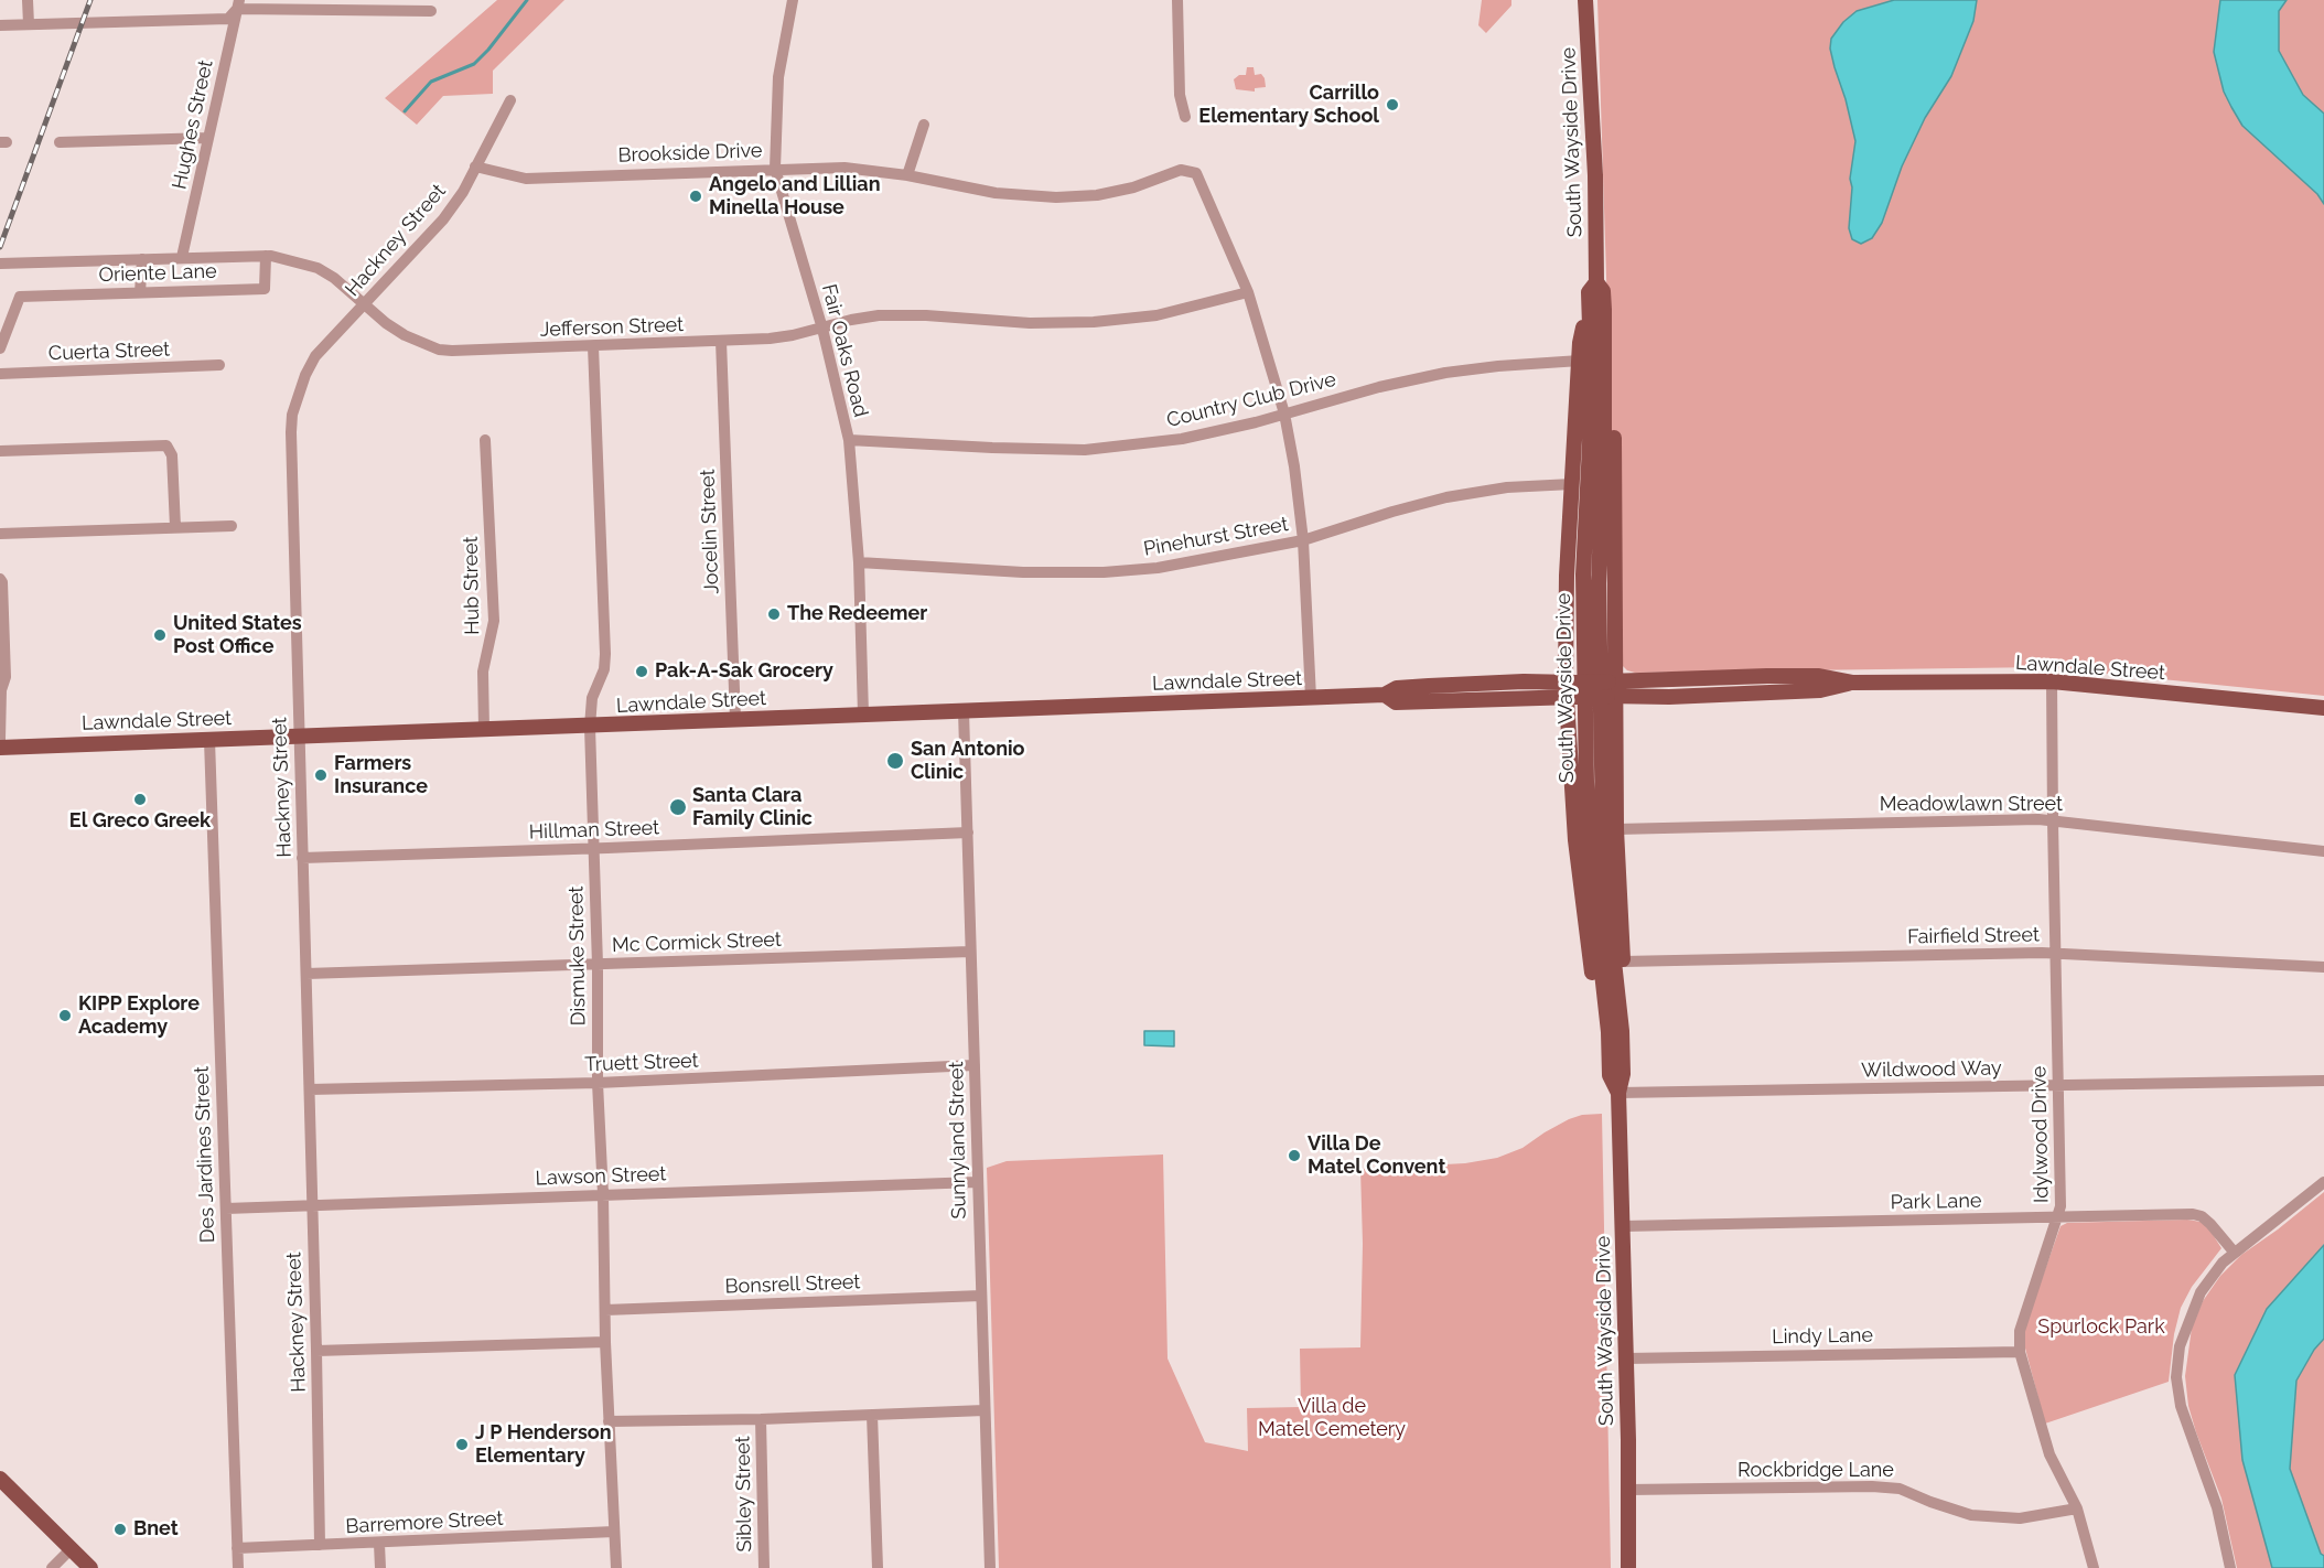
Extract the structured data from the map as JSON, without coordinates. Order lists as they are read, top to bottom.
{
  "streets": {
    "main road": ["South Wayside Drive", "Lawndale Street"],
    "street": [
      "Hughes Street",
      "Brookside Drive",
      "Hackney Street",
      "Oriente Lane",
      "Jefferson Street",
      "Fair Oaks Road",
      "Cuerta Street",
      "Country Club Drive",
      "Jocelin Street",
      "Pinehurst Street",
      "Hub Street",
      "Meadowlawn Street",
      "Hillman Street",
      "Fairfield Street",
      "Mc Cormick Street",
      "Dismuke Street",
      "Truett Street",
      "Wildwood Way",
      "Idylwood Drive",
      "Sunnyland Street",
      "Des Jardines Street",
      "Lawson Street",
      "Park Lane",
      "Bonsrell Street",
      "Lindy Lane",
      "Rockbridge Lane",
      "Sibley Street",
      "Barremore Street"
    ]
  },
  "crossings": [
    ["Hughes Street", "Jefferson Street"],
    ["South Wayside Drive", "Wildwood Way"],
    ["South Wayside Drive", "Park Lane"],
    ["South Wayside Drive", "Lindy Lane"],
    ["South Wayside Drive", "Rockbridge Lane"],
    ["Brookside Drive", "Hackney Street"],
    ["Brookside Drive", "Jefferson Street"],
    ["Brookside Drive", "Fair Oaks Road"],
    ["Hackney Street", "Jefferson Street"],
    ["Hackney Street", "Lawndale Street"],
    ["Hackney Street", "Hillman Street"],
    ["Hackney Street", "Mc Cormick Street"],
    ["Hackney Street", "Truett Street"],
    ["Hackney Street", "Lawson Street"],
    ["Hackney Street", "Barremore Street"],
    ["Oriente Lane", "Jefferson Street"],
    ["Jefferson Street", "Fair Oaks Road"],
    ["Jefferson Street", "Jocelin Street"],
    ["Jefferson Street", "Dismuke Street"],
    ["Fair Oaks Road", "Country Club Drive"],
    ["Fair Oaks Road", "Pinehurst Street"],
    ["Fair Oaks Road", "Lawndale Street"],
    ["Jocelin Street", "Lawndale Street"],
    ["Hub Street", "Lawndale Street"],
    ["Lawndale Street", "Dismuke Street"],
    ["Lawndale Street", "Idylwood Drive"],
    ["Lawndale Street", "Sunnyland Street"],
    ["Lawndale Street", "Des Jardines Street"],
    ["Meadowlawn Street", "Idylwood Drive"],
    ["Hillman Street", "Dismuke Street"],
    ["Hillman Street", "Sunnyland Street"],
    ["Fairfield Street", "Idylwood Drive"],
    ["Mc Cormick Street", "Dismuke Street"],
    ["Mc Cormick Street", "Sunnyland Street"],
    ["Dismuke Street", "Truett Street"],
    ["Dismuke Street", "Lawson Street"],
    ["Dismuke Street", "Bonsrell Street"],
    ["Dismuke Street", "Barremore Street"],
    ["Truett Street", "Sunnyland Street"],
    ["Wildwood Way", "Idylwood Drive"],
    ["Idylwood Drive", "Park Lane"],
    ["Idylwood Drive", "Lindy Lane"],
    ["Idylwood Drive", "Rockbridge Lane"],
    ["Sunnyland Street", "Lawson Street"],
    ["Sunnyland Street", "Bonsrell Street"],
    ["Des Jardines Street", "Lawson Street"],
    ["Des Jardines Street", "Barremore Street"]
  ],
  "parks": ["Spurlock Park", "Villa de Matel Cemetery"],
  "places": [
    "Carrillo Elementary School",
    "Angelo and Lillian Minella House",
    "The Redeemer",
    "United States Post Office",
    "Pak-A-Sak Grocery",
    "San Antonio Clinic",
    "Farmers Insurance",
    "El Greco Greek",
    "Santa Clara Family Clinic",
    "KIPP Explore Academy",
    "Villa De Matel Convent",
    "J P Henderson Elementary",
    "Bnet"
  ]
}
